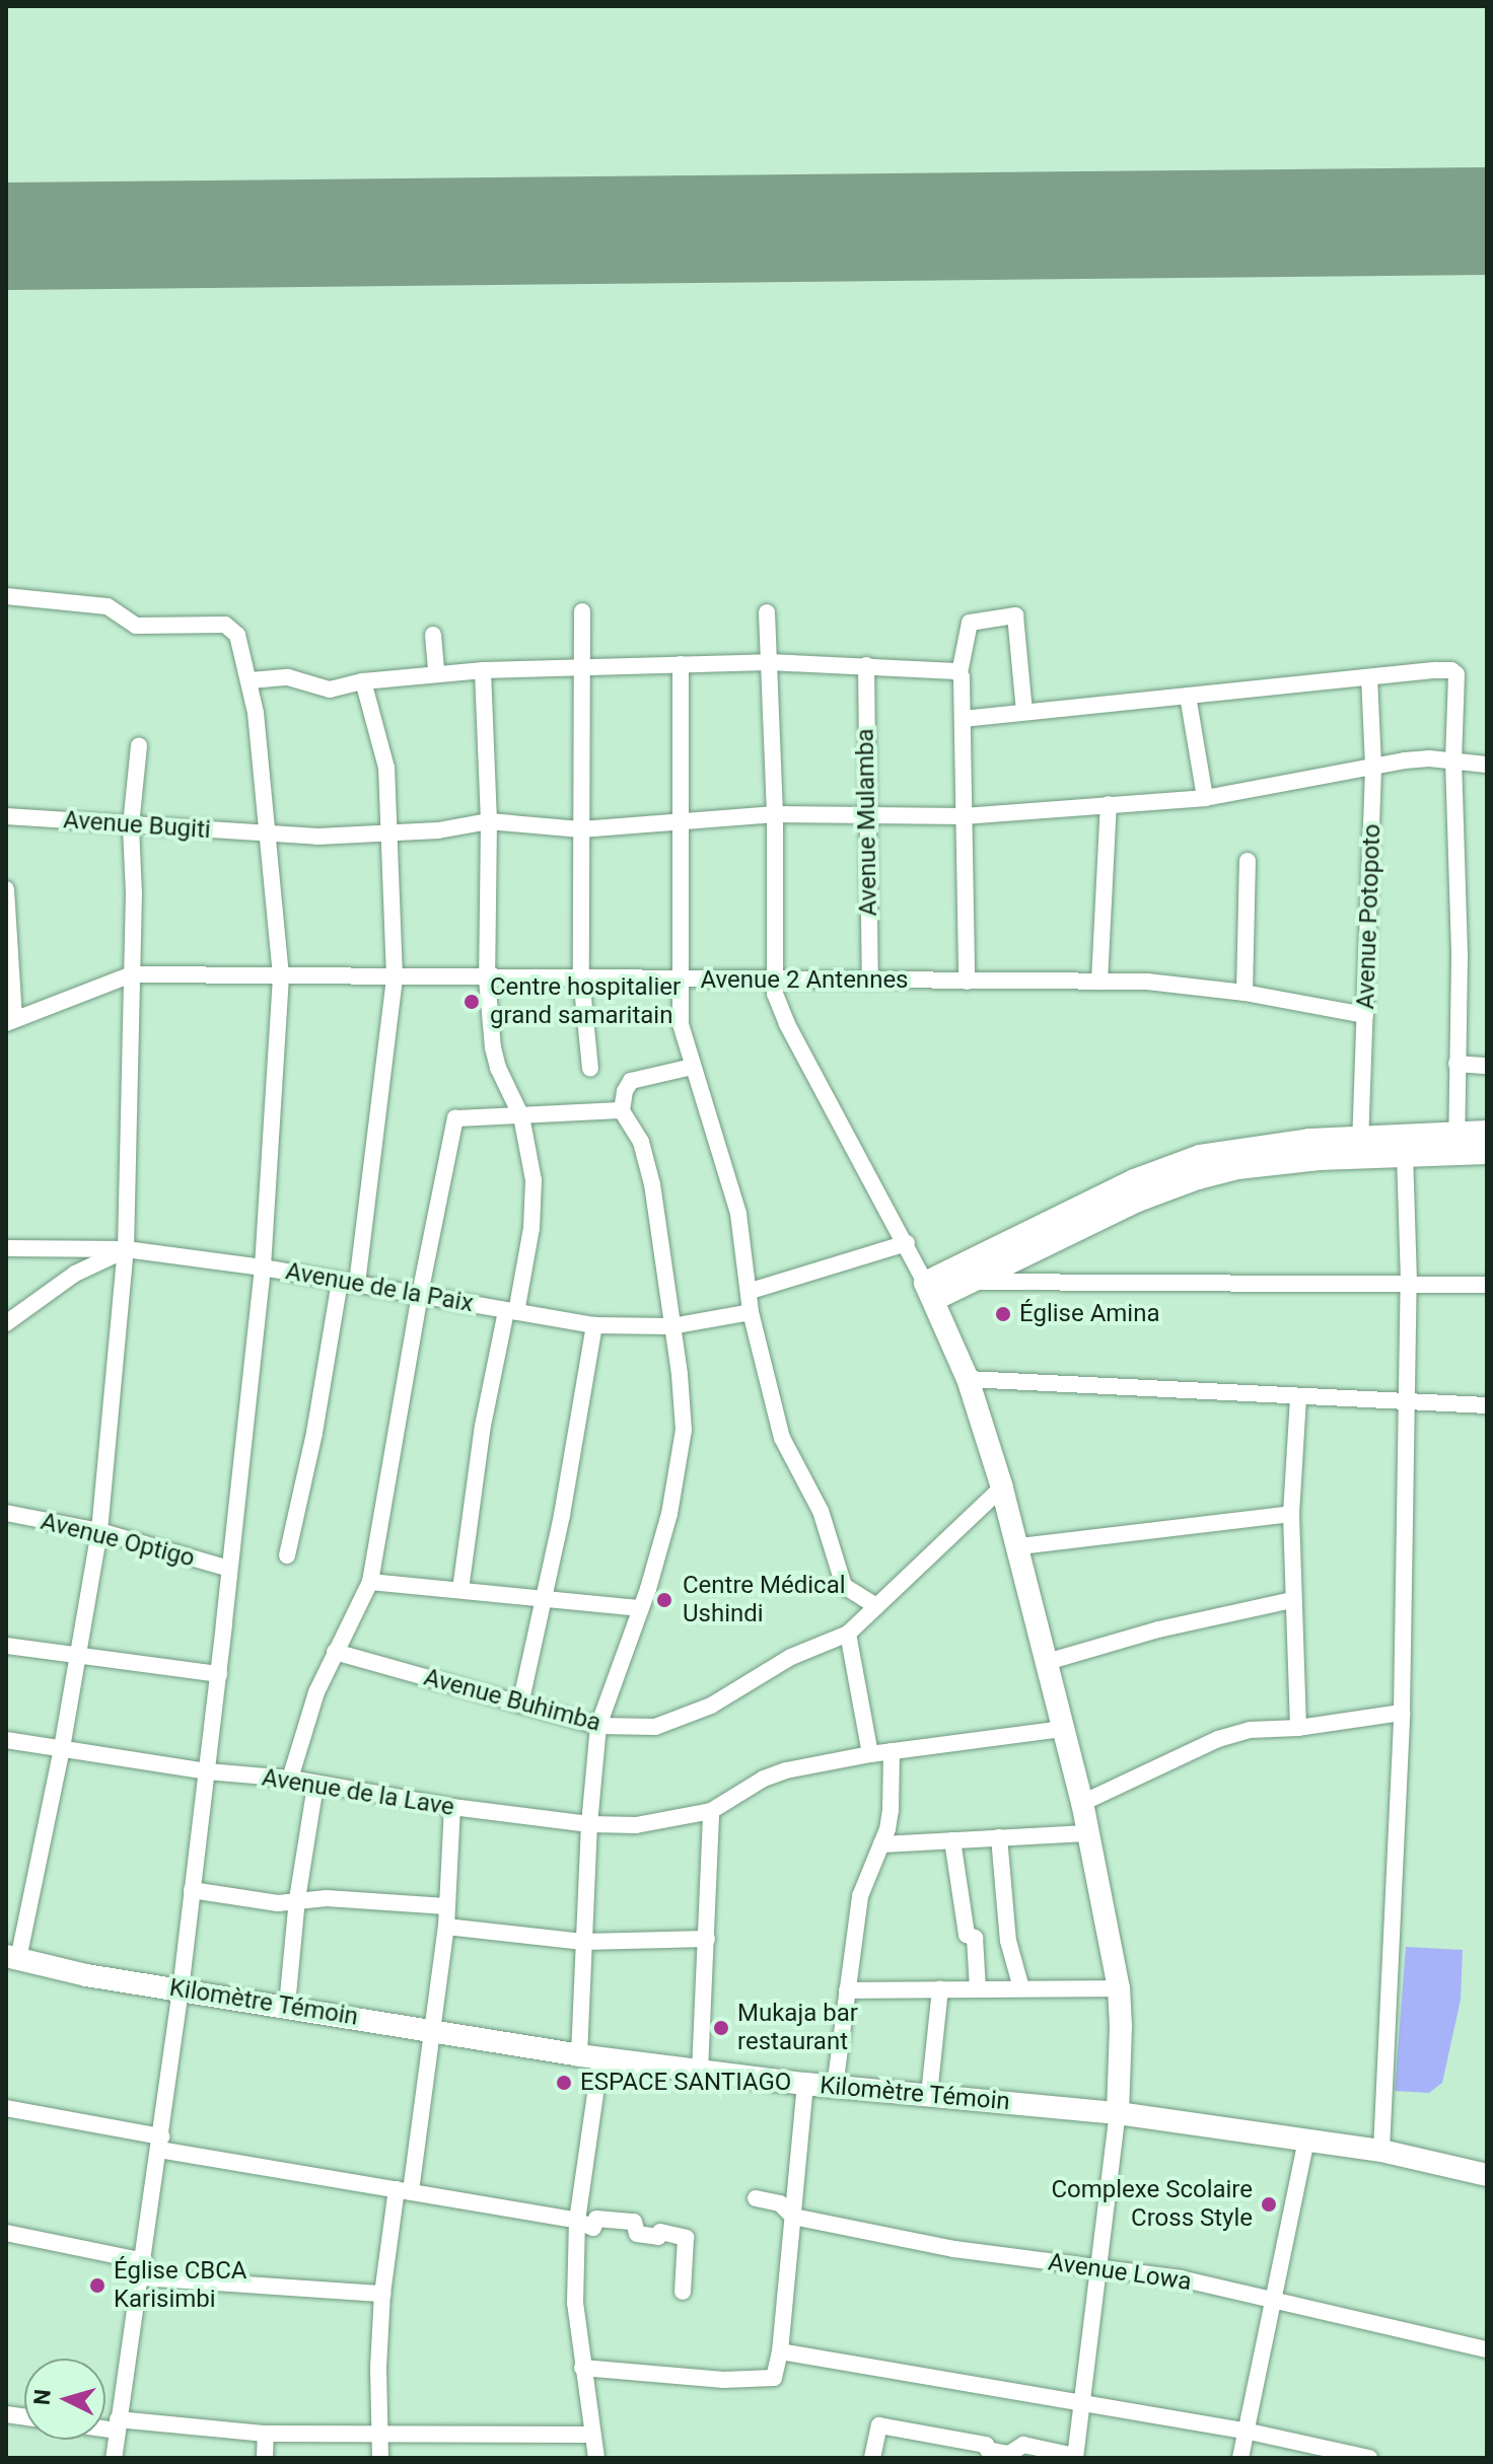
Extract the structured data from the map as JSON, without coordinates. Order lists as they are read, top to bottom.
{
  "streets": {
    "main road": ["Kilomètre Témoin"],
    "street": [
      "Avenue Mulamba",
      "Avenue Bugiti",
      "Avenue Potopoto",
      "Avenue 2 Antennes",
      "Avenue de la Paix",
      "Avenue Optigo",
      "Avenue Buhimba",
      "Avenue de la Lave",
      "Avenue Lowa"
    ]
  },
  "crossings": [
    ["Avenue Mulamba", "Avenue Bugiti"],
    ["Avenue Mulamba", "Avenue 2 Antennes"],
    ["Avenue Bugiti", "Avenue Potopoto"],
    ["Avenue Potopoto", "Avenue 2 Antennes"]
  ],
  "places": [
    "Centre hospitalier grand samaritain",
    "Église Amina",
    "Centre Médical Ushindi",
    "Mukaja bar restaurant",
    "ESPACE SANTIAGO",
    "Complexe Scolaire Cross Style",
    "Église CBCA Karisimbi"
  ],
  "north": "left"
}
